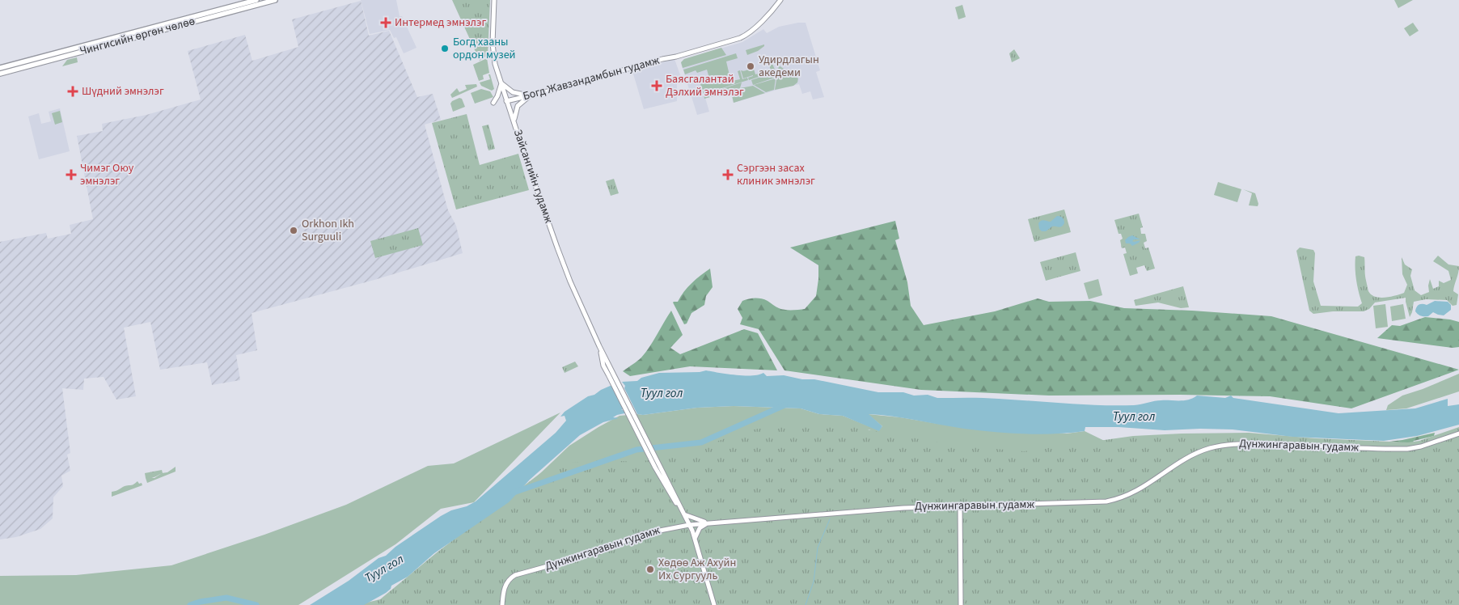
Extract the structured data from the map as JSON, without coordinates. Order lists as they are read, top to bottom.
{
  "streets": {
    "highway": ["Чингисийн өргөн чөлөө"],
    "main road": ["Богд Жавзандамбын гудамж", "Зайсангийн гудамж", "Дүнжингаравын гудамж"]
  },
  "crossings": [
    ["Богд Жавзандамбын гудамж", "Зайсангийн гудамж"],
    ["Зайсангийн гудамж", "Дүнжингаравын гудамж"]
  ],
  "water": ["Туул гол"],
  "places": {
    "health": [
      "Интермед эмнэлэг",
      "Баясгалантай Дэлхий эмнэлэг",
      "Шүдний эмнэлэг",
      "Чимэг Оюу эмнэлэг",
      "Сэргээн засах клиник эмнэлэг"
    ],
    "other": [
      "Богд хааны ордон музей",
      "Удирдлагын акедеми",
      "Orkhon Ikh Surguuli",
      "Хөдөө Аж Ахуйн Их Сургууль"
    ]
  }
}
